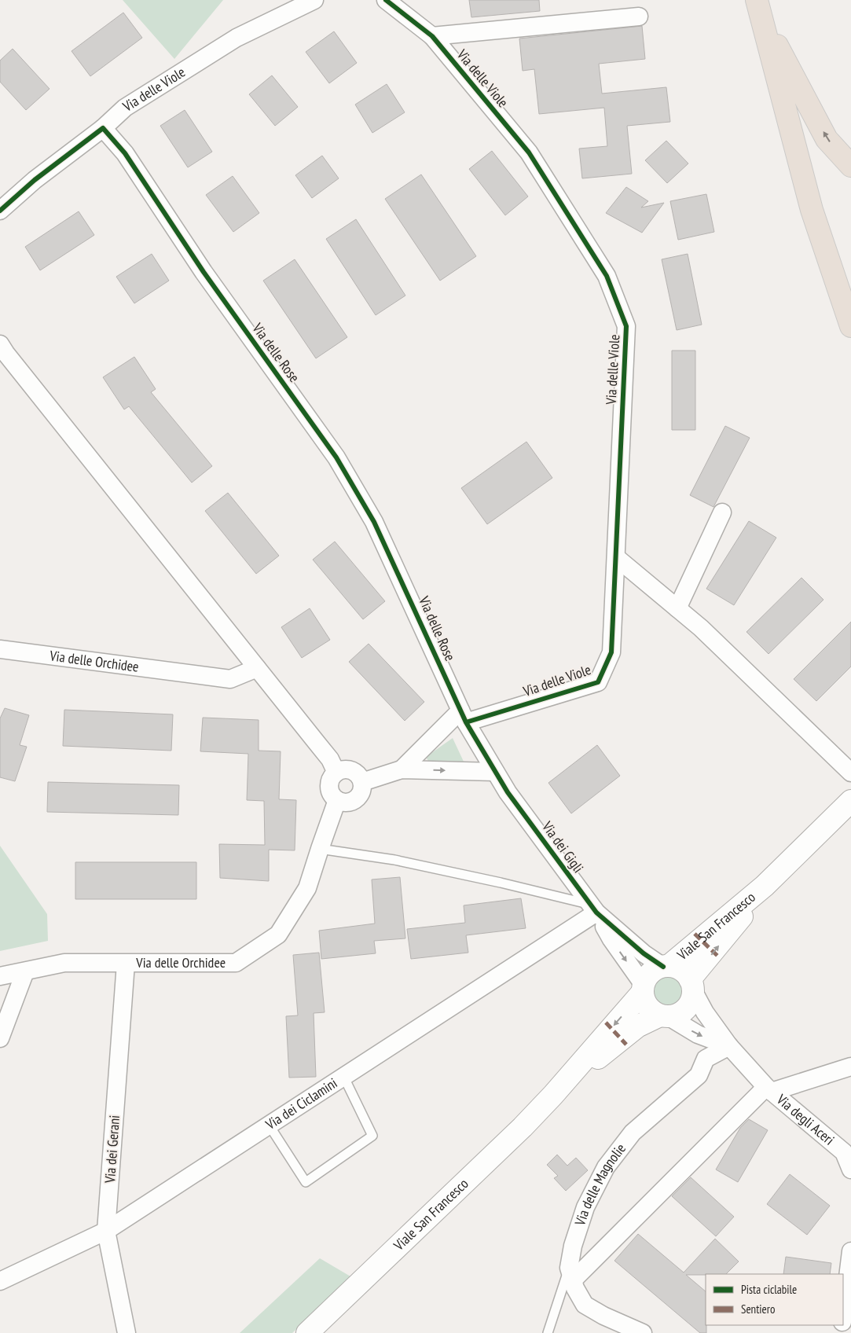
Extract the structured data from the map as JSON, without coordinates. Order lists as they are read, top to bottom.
{
  "streets": {
    "street": [
      "Via delle Viole",
      "Via delle Rose",
      "Via delle Orchidee",
      "Via dei Gigli",
      "Viale San Francesco",
      "Via dei Ciclamini",
      "Via degli Aceri",
      "Via dei Gerani",
      "Via delle Magnolie"
    ]
  },
  "crossings": [
    ["Via delle Viole", "Via delle Rose"],
    ["Via delle Viole", "Via dei Gigli"],
    ["Via delle Rose", "Via dei Gigli"],
    ["Via delle Orchidee", "Via dei Gerani"],
    ["Via dei Gigli", "Viale San Francesco"],
    ["Via dei Gigli", "Via dei Ciclamini"],
    ["Via dei Gigli", "Via degli Aceri"],
    ["Viale San Francesco", "Via degli Aceri"],
    ["Via dei Ciclamini", "Via dei Gerani"],
    ["Via degli Aceri", "Via delle Magnolie"]
  ],
  "legend": ["Pista ciclabile", "Sentiero"]
}
